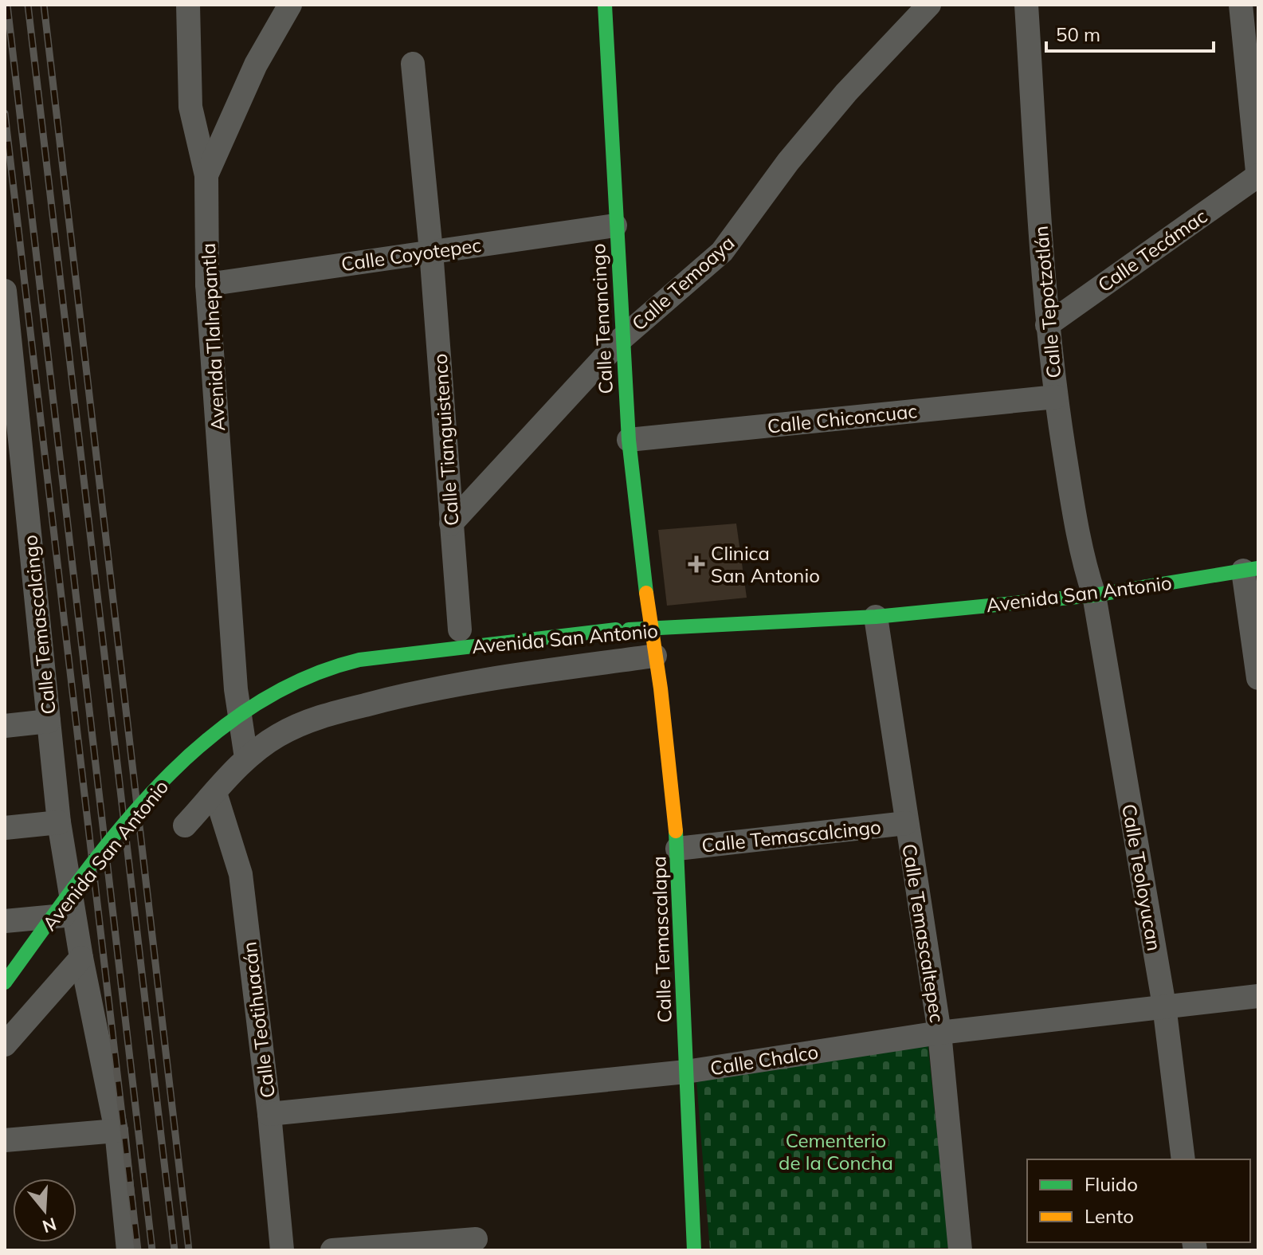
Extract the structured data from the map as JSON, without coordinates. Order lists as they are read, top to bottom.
{
  "streets": {
    "main road": ["Calle Tenancingo", "Avenida San Antonio", "Calle Temascalapa"],
    "street": [
      "Calle Tecámac",
      "Calle Coyotepec",
      "Calle Temoaya",
      "Calle Tepotzotlán",
      "Avenida Tlalnepantla",
      "Calle Chiconcuac",
      "Calle Tianguistenco",
      "Calle Temascalcingo",
      "Calle Teoloyucan",
      "Calle Temascaltepec",
      "Calle Teotihuacán",
      "Calle Chalco"
    ]
  },
  "crossings": [
    ["Calle Tecámac", "Calle Tepotzotlán"],
    ["Calle Coyotepec", "Calle Tenancingo"],
    ["Calle Coyotepec", "Avenida Tlalnepantla"],
    ["Calle Coyotepec", "Calle Tianguistenco"],
    ["Calle Temoaya", "Calle Tenancingo"],
    ["Calle Temoaya", "Calle Tianguistenco"],
    ["Calle Tepotzotlán", "Calle Chiconcuac"],
    ["Calle Tepotzotlán", "Avenida San Antonio"],
    ["Calle Tepotzotlán", "Calle Teoloyucan"],
    ["Calle Tenancingo", "Calle Chiconcuac"],
    ["Calle Tenancingo", "Avenida San Antonio"],
    ["Calle Tenancingo", "Calle Temascalapa"],
    ["Avenida Tlalnepantla", "Avenida San Antonio"],
    ["Avenida San Antonio", "Calle Teoloyucan"],
    ["Avenida San Antonio", "Calle Temascaltepec"],
    ["Avenida San Antonio", "Calle Temascalapa"],
    ["Avenida San Antonio", "Calle Teotihuacán"],
    ["Calle Temascalcingo", "Calle Temascaltepec"],
    ["Calle Temascalcingo", "Calle Temascalapa"],
    ["Calle Teoloyucan", "Calle Chalco"],
    ["Calle Temascaltepec", "Calle Chalco"],
    ["Calle Temascalapa", "Calle Chalco"],
    ["Calle Teotihuacán", "Calle Chalco"]
  ],
  "parks": ["Cementerio de la Concha"],
  "places": {
    "health": ["Clinica San Antonio"]
  },
  "legend": ["Fluido", "Lento"],
  "scale_bar": "50 m",
  "north": "bottom"
}
